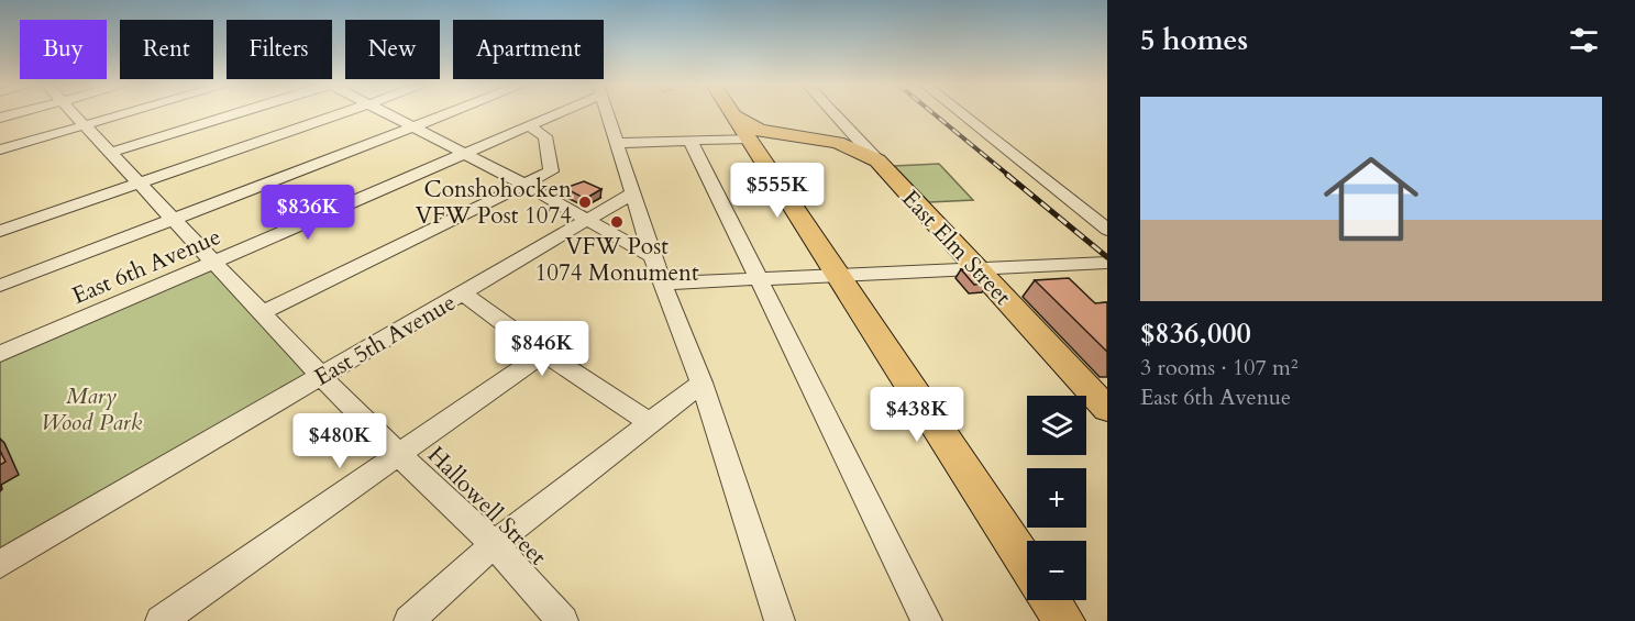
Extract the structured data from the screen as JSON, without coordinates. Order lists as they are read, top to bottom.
{
  "streets": {
    "main road": ["East Elm Street"],
    "street": ["East 6th Avenue", "East 5th Avenue", "Hallowell Street"]
  },
  "crossings": [
    ["East 6th Avenue", "Hallowell Street"],
    ["East 5th Avenue", "Hallowell Street"]
  ],
  "parks": ["Mary Wood Park"],
  "places": ["Conshohocken VFW Post 1074", "VFW Post 1074 Monument"],
  "page": {
    "heading": "5 homes",
    "chip": [
      "Buy",
      "Rent",
      "Filters",
      "New",
      "Apartment"
    ],
    "list": [
      {
        "name": "$836,000",
        "note": "3 rooms · 107 m² · East 6th Avenue"
      }
    ],
    "price": [
      "$555K",
      "$836K",
      "$846K",
      "$438K",
      "$480K"
    ],
    "map_buttons": ["+", "−"]
  }
}
